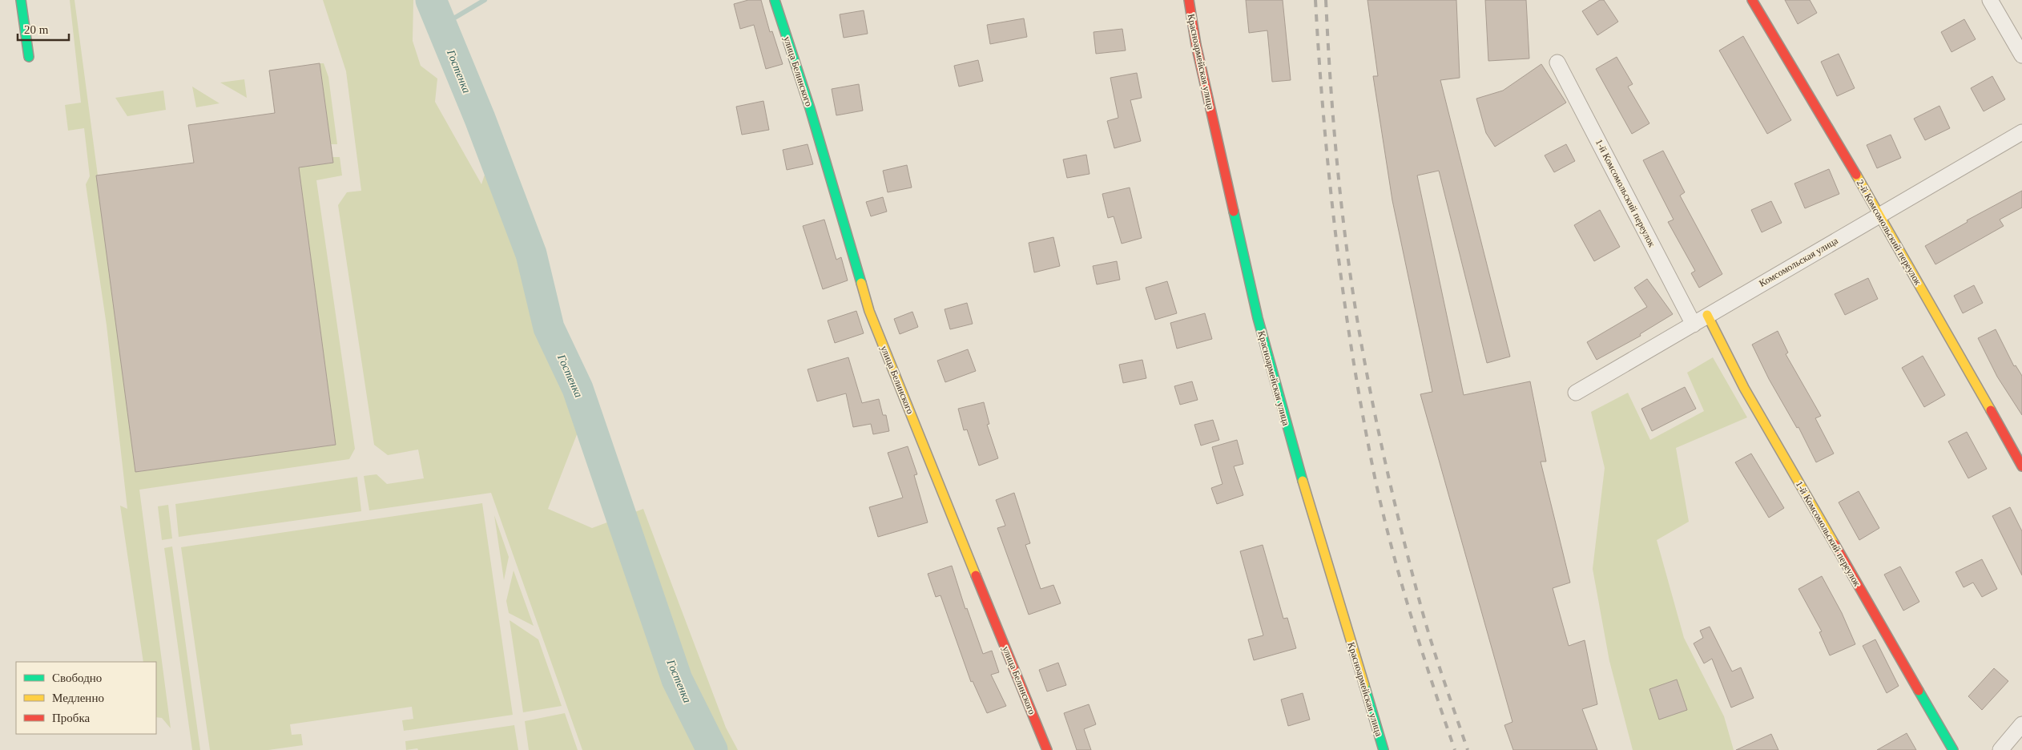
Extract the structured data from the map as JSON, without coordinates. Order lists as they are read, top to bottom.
{
  "streets": {
    "main road": [
      "Красноармейская улица",
      "улица Белинского",
      "1-й Комсомольский переулок",
      "2-й Комсомольский переулок"
    ],
    "street": ["Комсомольская улица"]
  },
  "crossings": [
    ["1-й Комсомольский переулок", "Комсомольская улица"],
    ["2-й Комсомольский переулок", "Комсомольская улица"]
  ],
  "water": ["Гостенка"],
  "legend": ["Свободно", "Медленно", "Пробка"],
  "scale_bar": "20 m"
}
